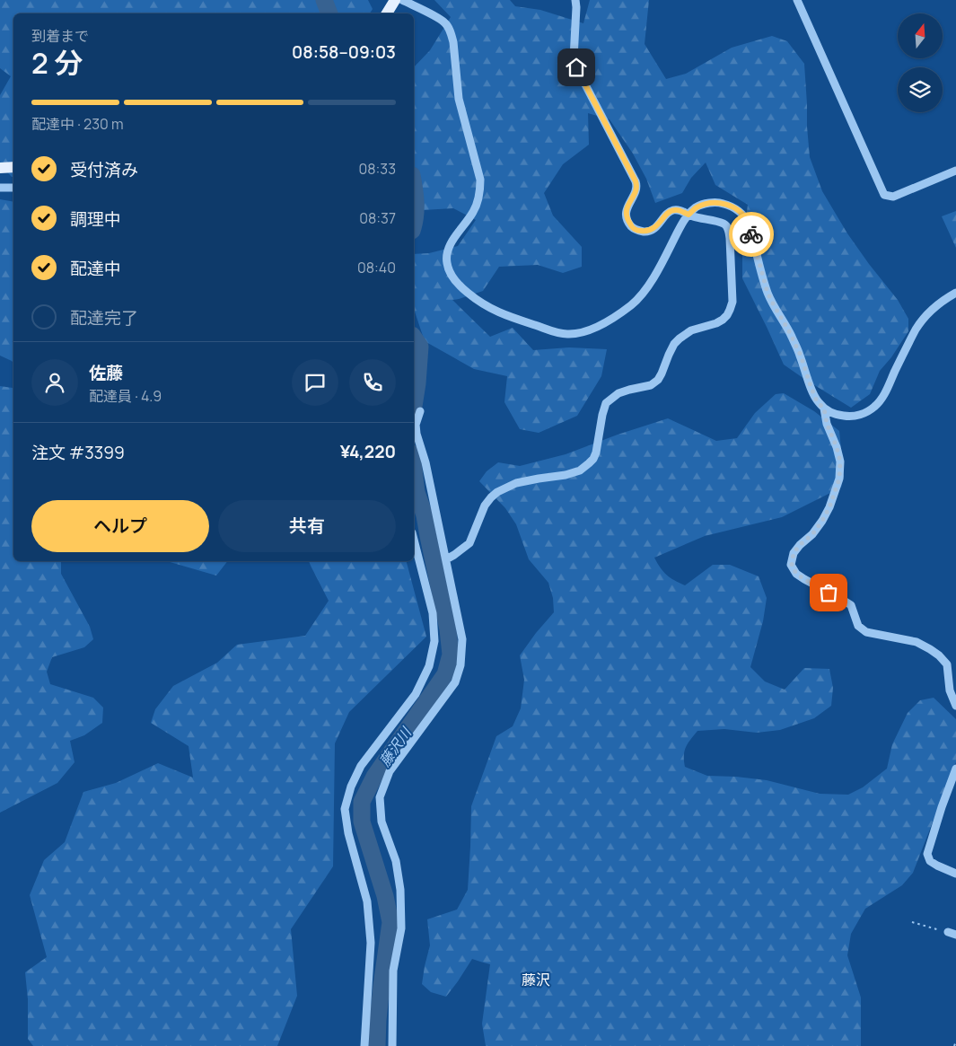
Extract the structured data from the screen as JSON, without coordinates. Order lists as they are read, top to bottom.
{
  "districts": ["藤沢"],
  "water": ["藤沢川"],
  "north": "top",
  "page": {
    "heading": ["2 分", "到着まで", "08:58–09:03"],
    "panel": [
      "佐藤",
      "配達員 · 4.9",
      "注文 #3399",
      "¥4,220"
    ],
    "bar": "配達中 · 230 m",
    "list": [
      ["受付済み", "08:33"],
      ["調理中", "08:37"],
      ["配達中", "08:40"],
      "配達完了"
    ],
    "buttons": ["ヘルプ", "共有"]
  }
}
